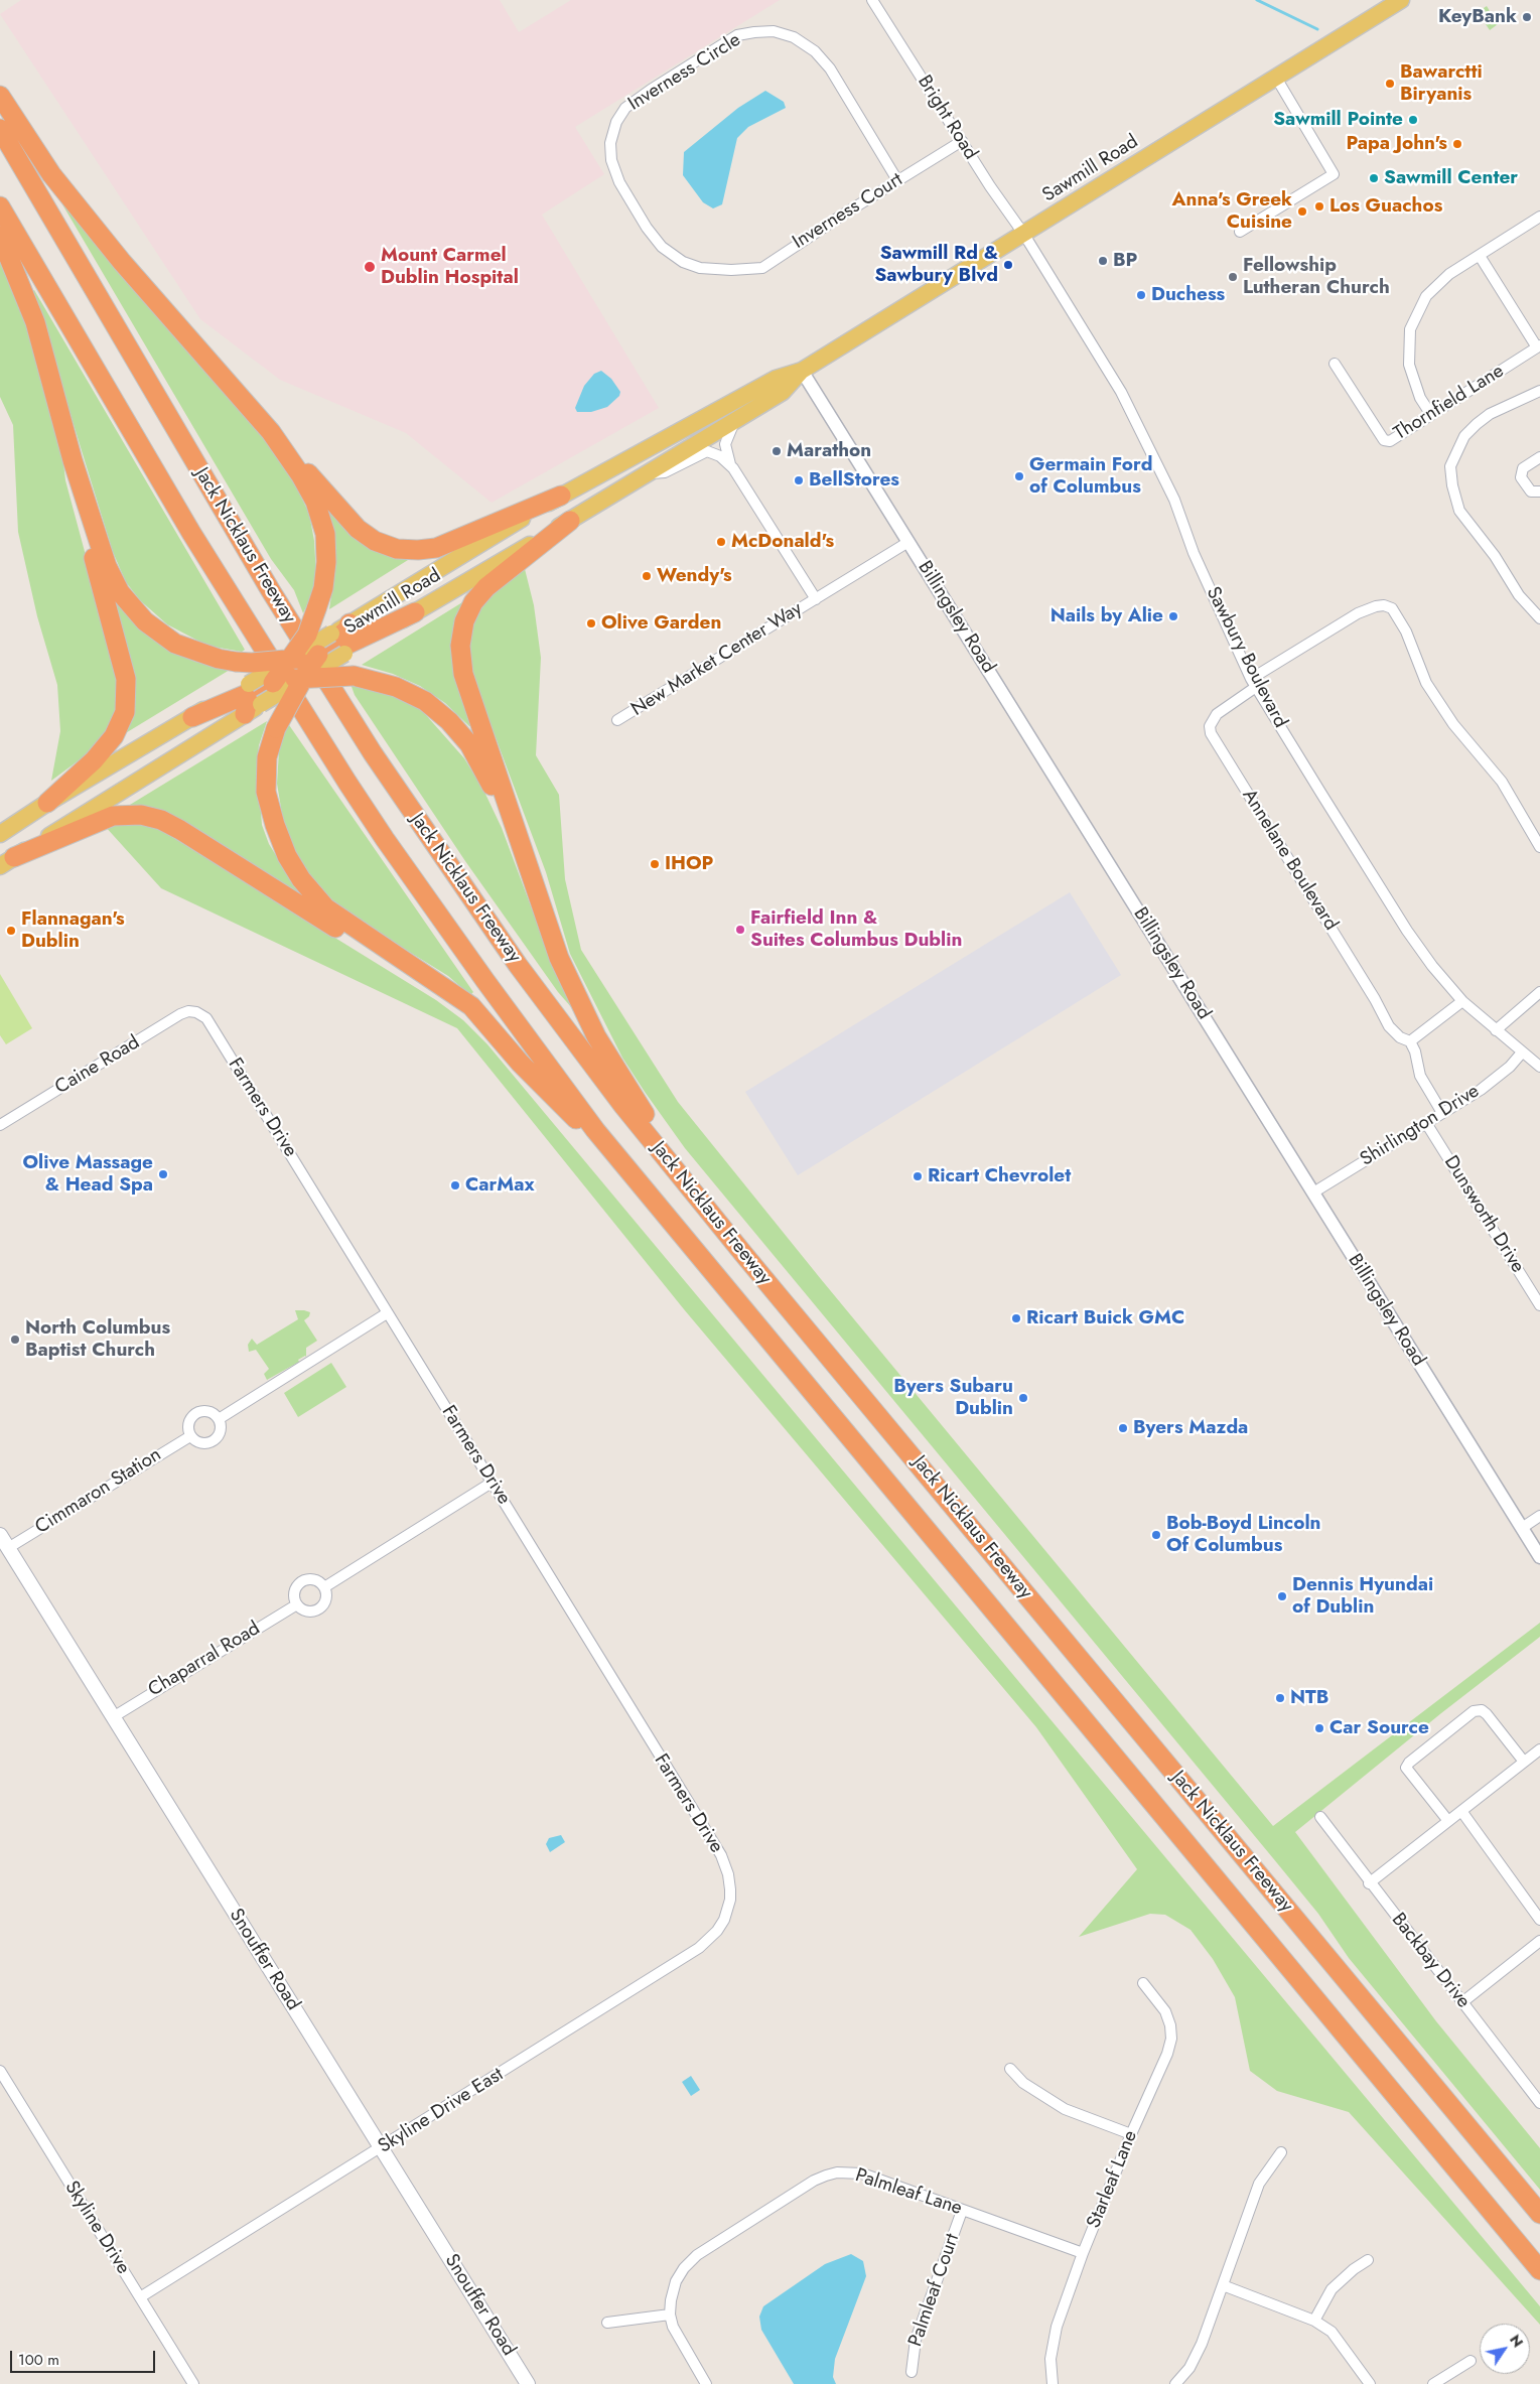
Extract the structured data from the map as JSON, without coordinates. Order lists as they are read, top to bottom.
{
  "streets": {
    "highway": ["Jack Nicklaus Freeway"],
    "main road": ["Sawmill Road", "Snouffer Road"],
    "street": [
      "Inverness Circle",
      "Bright Road",
      "Inverness Court",
      "Thornfield Lane",
      "Billingsley Road",
      "Sawbury Boulevard",
      "New Market Center Way",
      "Annelane Boulevard",
      "Caine Road",
      "Farmers Drive",
      "Shirlington Drive",
      "Dunsworth Drive",
      "Cimmaron Station",
      "Chaparral Road",
      "Backbay Drive",
      "Skyline Drive East",
      "Starleaf Lane",
      "Palmleaf Lane",
      "Skyline Drive",
      "Palmleaf Court"
    ]
  },
  "crossings": [
    ["Inverness Circle", "Inverness Court"],
    ["Bright Road", "Sawmill Road"],
    ["Bright Road", "Inverness Court"],
    ["Bright Road", "Sawbury Boulevard"],
    ["Sawmill Road", "Billingsley Road"],
    ["Sawmill Road", "Sawbury Boulevard"],
    ["Sawmill Road", "New Market Center Way"],
    ["Billingsley Road", "New Market Center Way"],
    ["Billingsley Road", "Shirlington Drive"],
    ["Sawbury Boulevard", "Annelane Boulevard"],
    ["Sawbury Boulevard", "Shirlington Drive"],
    ["Caine Road", "Farmers Drive"],
    ["Farmers Drive", "Skyline Drive East"],
    ["Shirlington Drive", "Dunsworth Drive"],
    ["Cimmaron Station", "Snouffer Road"],
    ["Chaparral Road", "Snouffer Road"],
    ["Snouffer Road", "Skyline Drive East"],
    ["Skyline Drive East", "Skyline Drive"],
    ["Starleaf Lane", "Palmleaf Lane"],
    ["Palmleaf Lane", "Palmleaf Court"]
  ],
  "places": [
    "KeyBank",
    "Bawarctti Biryanis",
    "Sawmill Pointe",
    "Papa John's",
    "Sawmill Center",
    "Los Guachos",
    "Anna's Greek Cuisine",
    "BP",
    "Sawmill Rd & Sawbury Blvd",
    "Mount Carmel Dublin Hospital",
    "Fellowship Lutheran Church",
    "Duchess",
    "Marathon",
    "Germain Ford of Columbus",
    "BellStores",
    "McDonald's",
    "Wendy's",
    "Nails by Alie",
    "Olive Garden",
    "IHOP",
    "Fairfield Inn & Suites Columbus Dublin",
    "Flannagan's Dublin",
    "Olive Massage & Head Spa",
    "Ricart Chevrolet",
    "CarMax",
    "Ricart Buick GMC",
    "North Columbus Baptist Church",
    "Byers Subaru Dublin",
    "Byers Mazda",
    "Bob-Boyd Lincoln Of Columbus",
    "Dennis Hyundai of Dublin",
    "NTB",
    "Car Source"
  ],
  "scale_bar": "100 m",
  "north": "top right"
}
